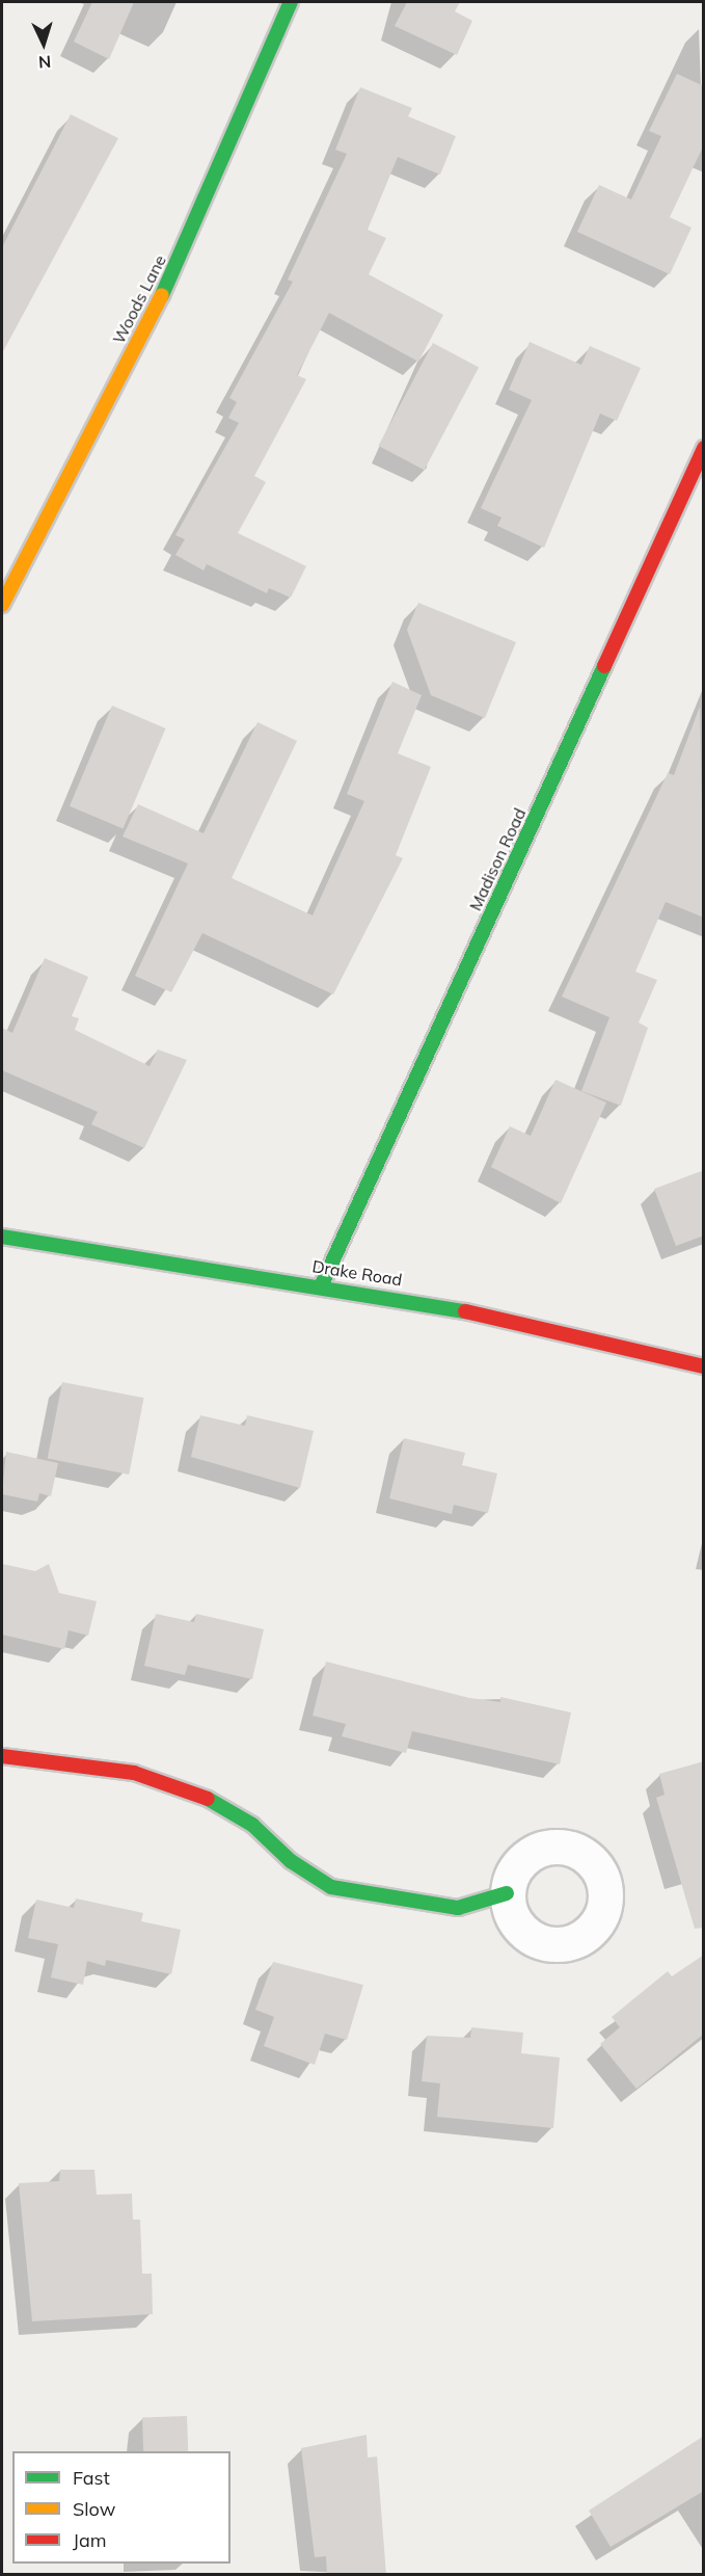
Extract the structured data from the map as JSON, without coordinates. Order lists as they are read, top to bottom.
{
  "streets": {
    "street": ["Woods Lane", "Madison Road", "Drake Road"]
  },
  "crossings": [
    ["Madison Road", "Drake Road"]
  ],
  "legend": ["Fast", "Slow", "Jam"],
  "north": "bottom"
}
